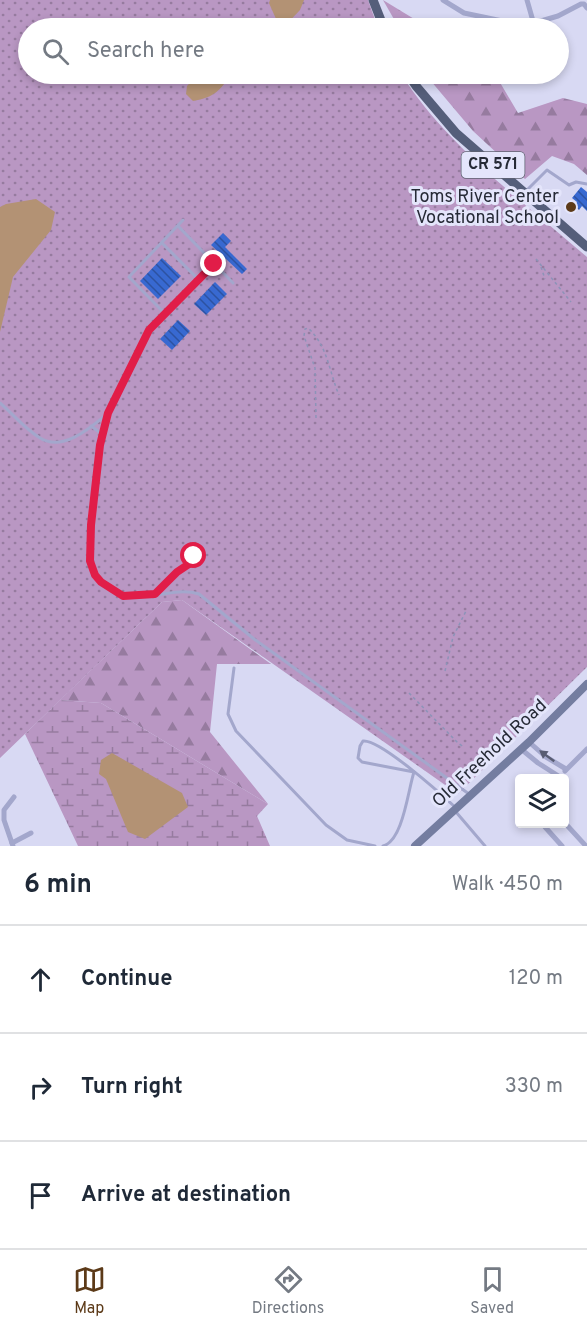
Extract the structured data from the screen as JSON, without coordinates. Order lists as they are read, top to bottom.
{
  "streets": {
    "main road": ["CR 571", "Old Freehold Road"]
  },
  "places": ["Toms River Center Vocational School"],
  "page": {
    "search": "Search here",
    "heading": ["6 min", "Walk · 450 m"],
    "list": [
      ["Continue", "120 m"],
      ["Turn right", "330 m"],
      "Arrive at destination"
    ],
    "nav": ["Map", "Directions", "Saved"]
  }
}
